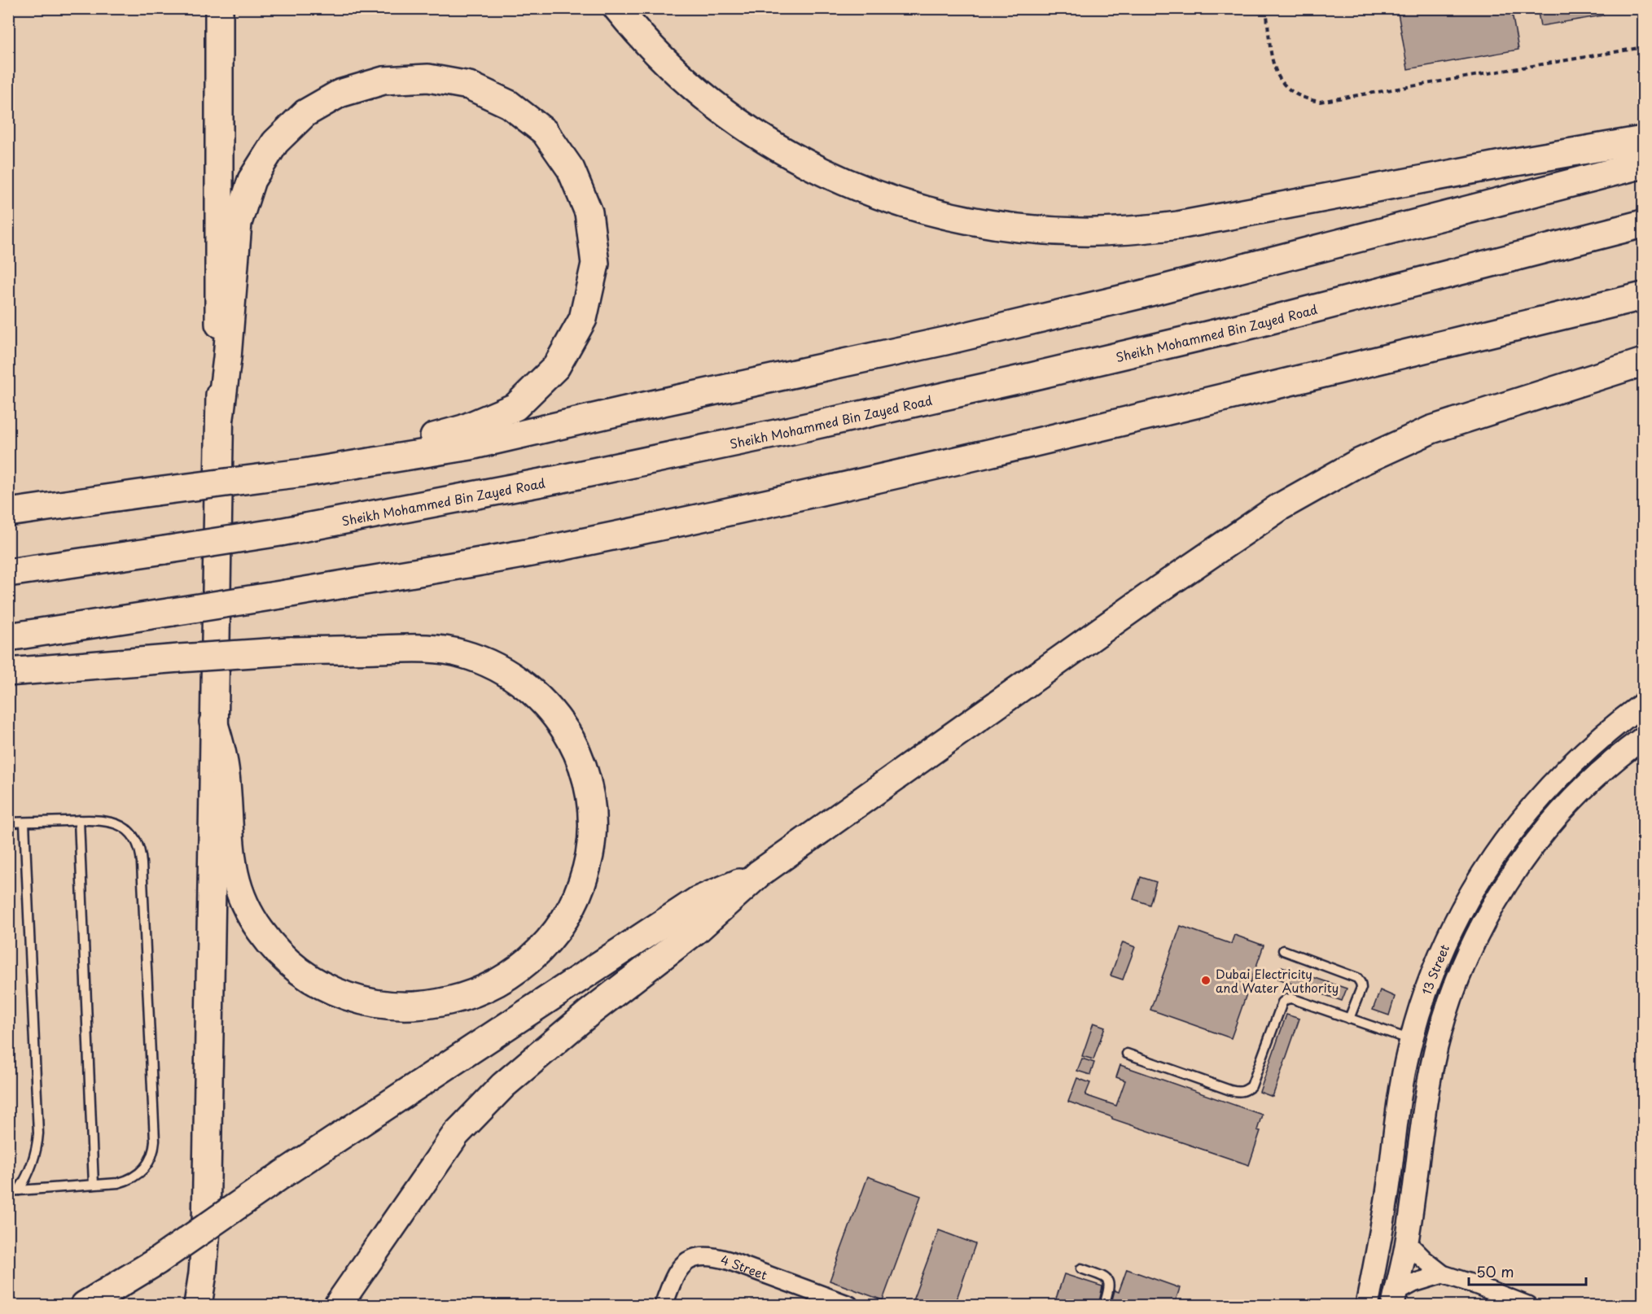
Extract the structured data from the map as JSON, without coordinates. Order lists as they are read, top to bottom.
{
  "streets": {
    "main road": ["Sheikh Mohammed Bin Zayed Road"],
    "street": ["13 Street", "4 Street"]
  },
  "places": ["Dubai Electricity and Water Authority"],
  "scale_bar": "50 m"
}
